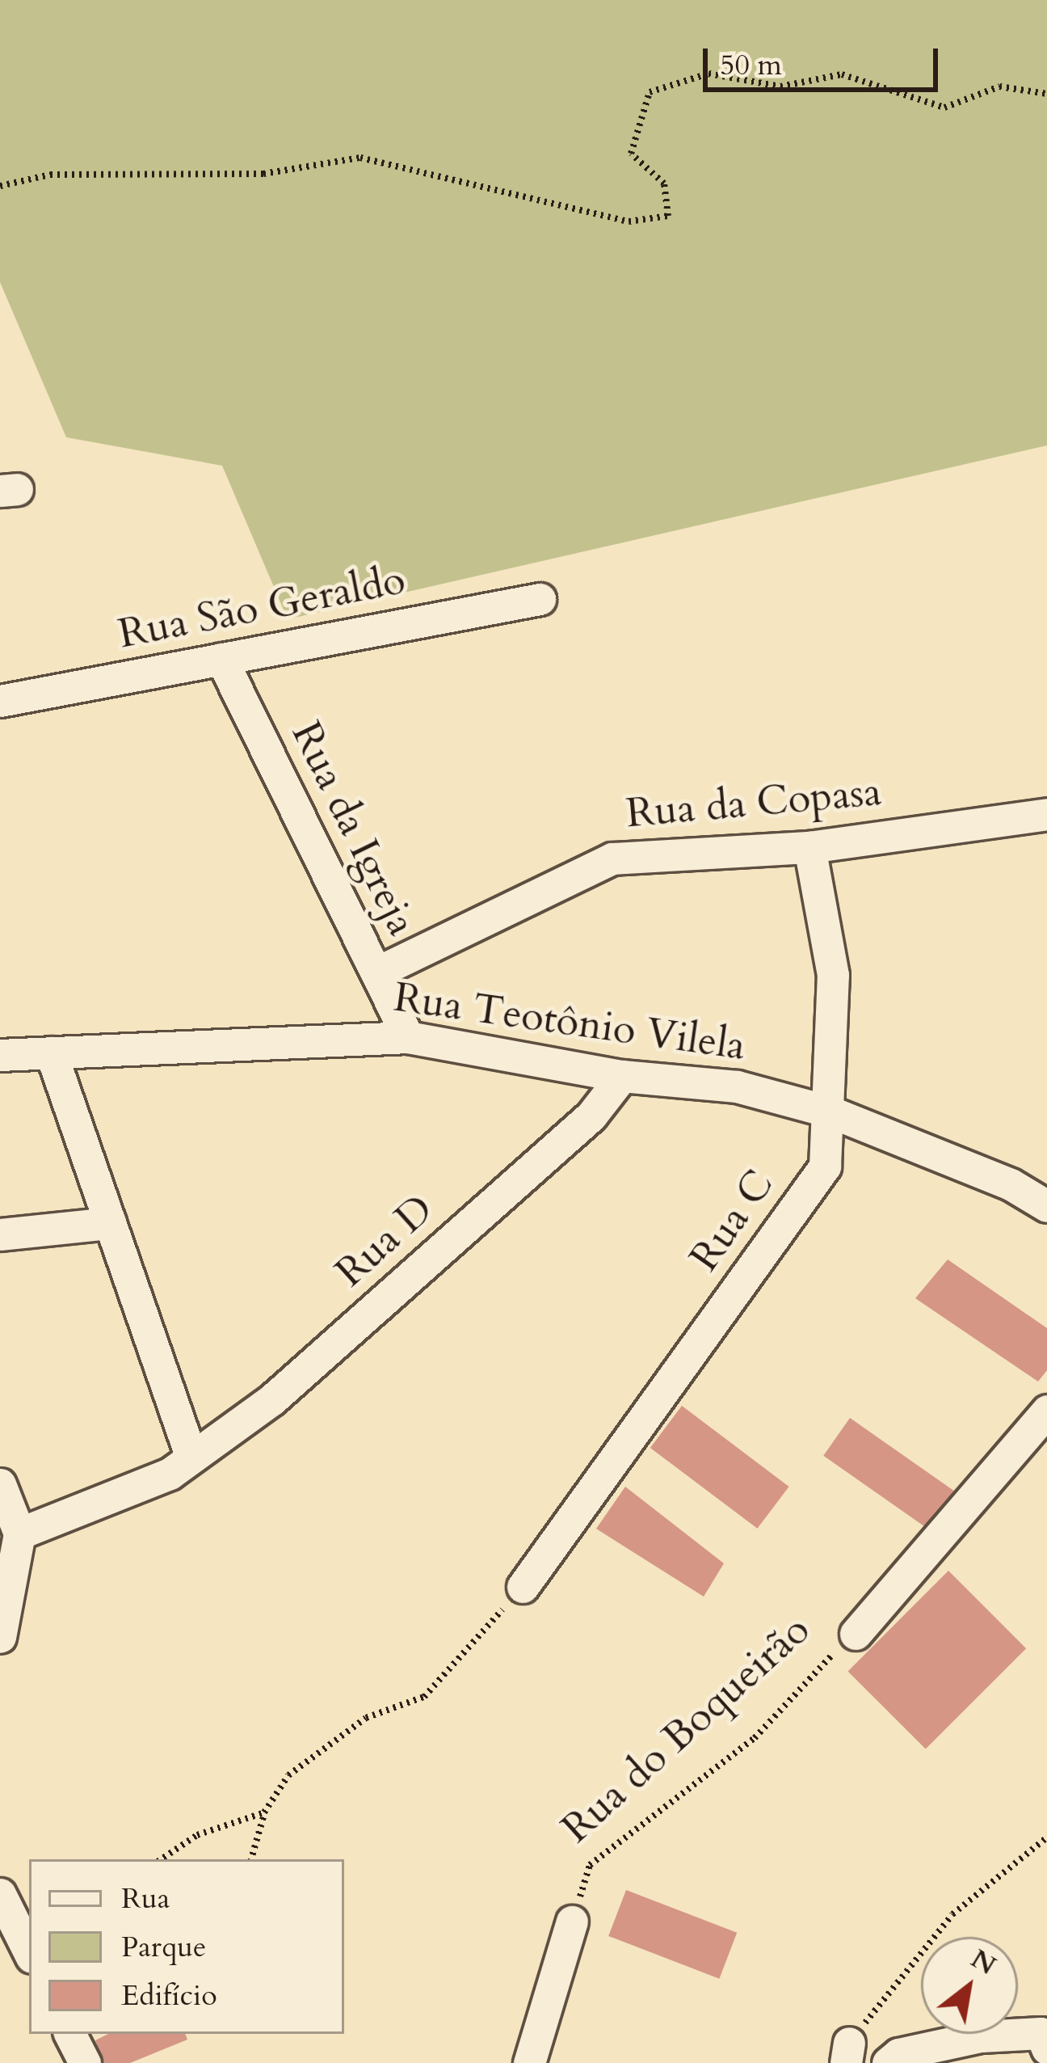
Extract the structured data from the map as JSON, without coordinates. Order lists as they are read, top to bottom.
{
  "streets": {
    "street": [
      "Rua São Geraldo",
      "Rua da Copasa",
      "Rua da Igreja",
      "Rua Teotônio Vilela",
      "Rua C",
      "Rua D",
      "Rua do Boqueirão"
    ]
  },
  "crossings": [
    ["Rua São Geraldo", "Rua da Igreja"],
    ["Rua da Copasa", "Rua da Igreja"],
    ["Rua da Copasa", "Rua C"],
    ["Rua da Igreja", "Rua Teotônio Vilela"],
    ["Rua Teotônio Vilela", "Rua C"],
    ["Rua Teotônio Vilela", "Rua D"]
  ],
  "legend": ["Rua", "Parque", "Edifício"],
  "scale_bar": "50 m",
  "north": "top right"
}
